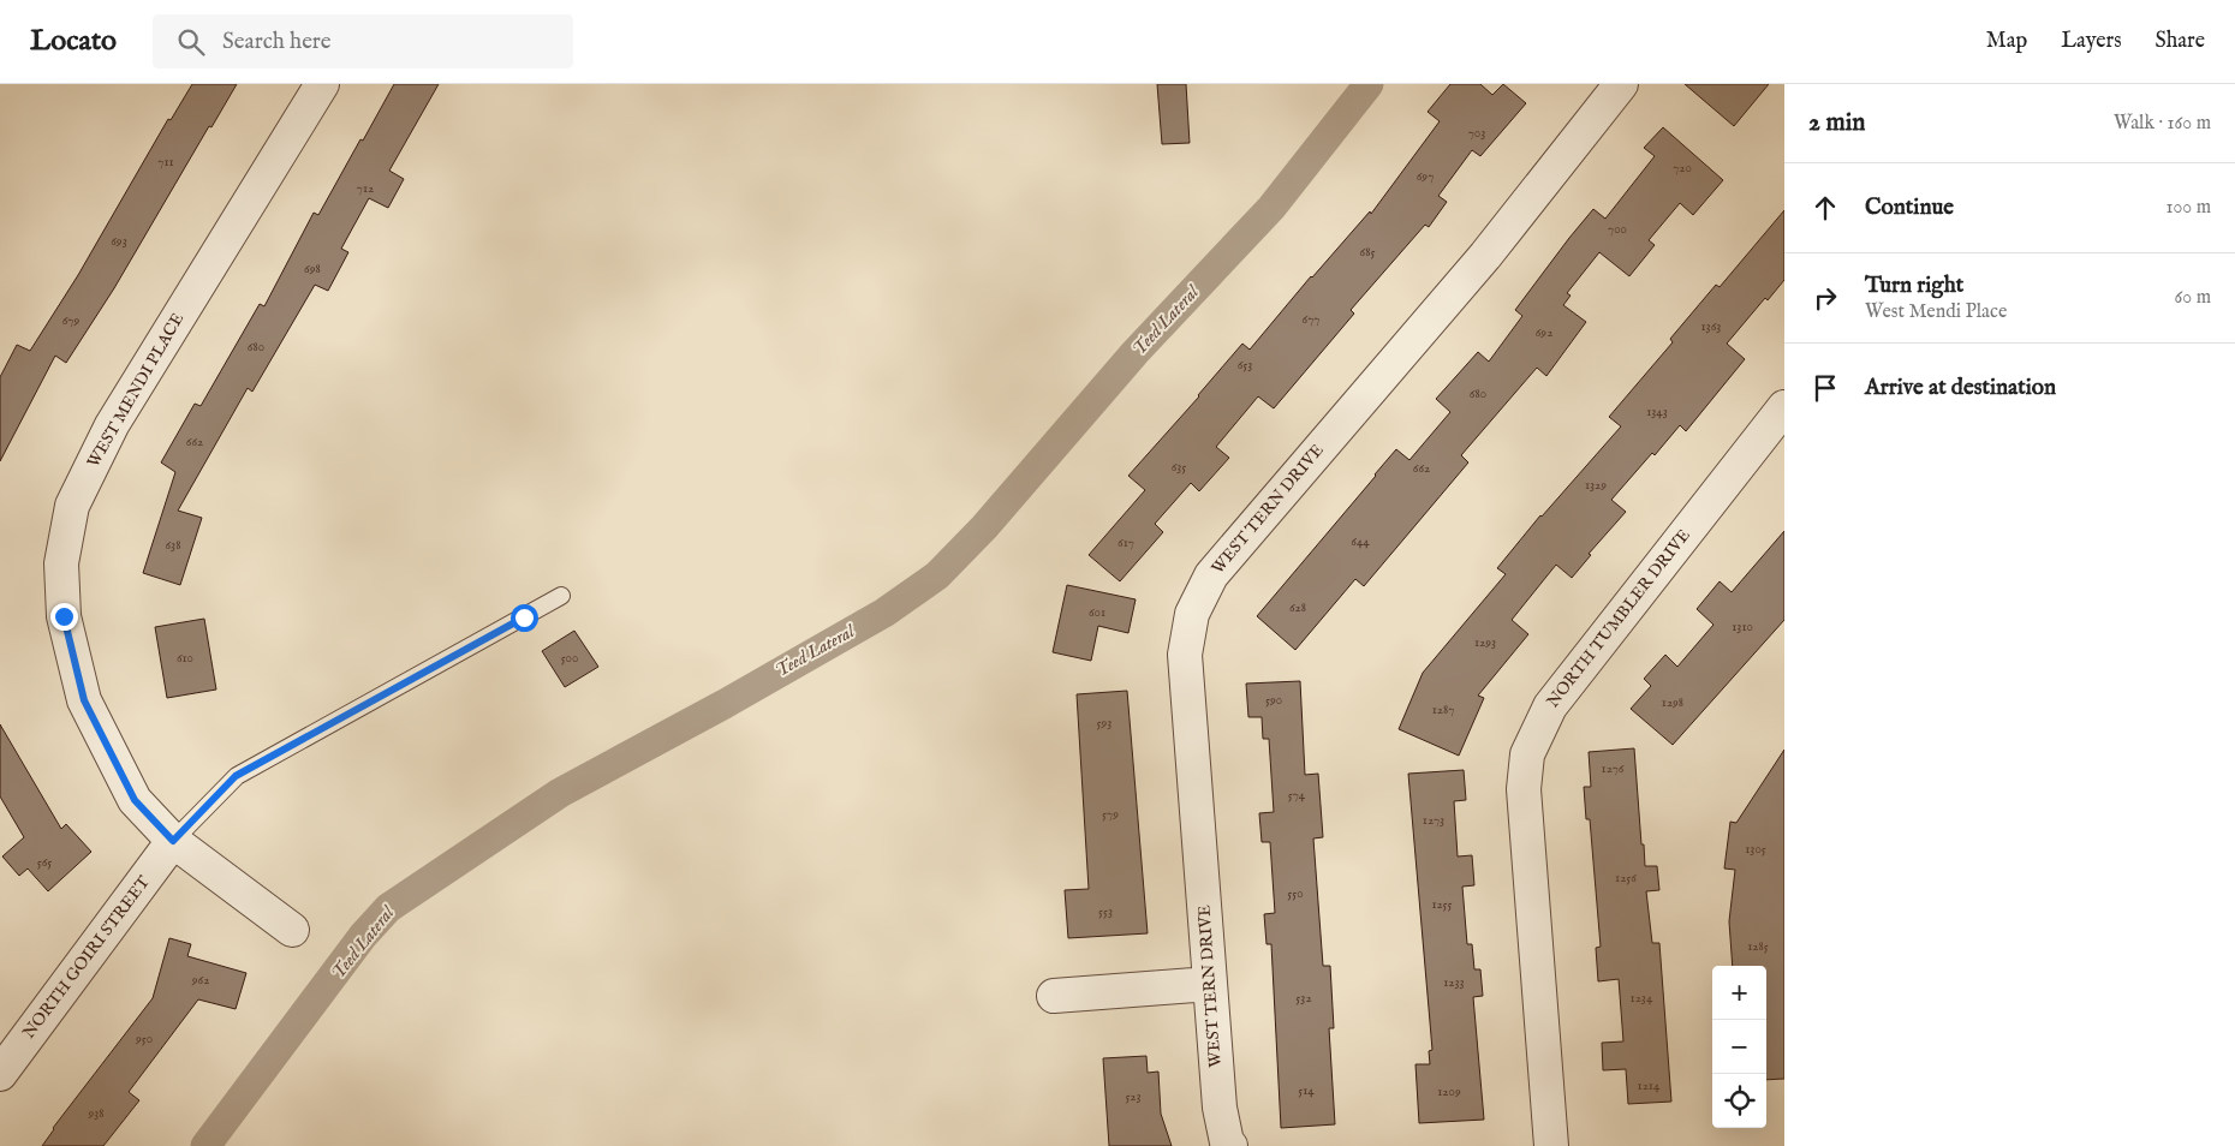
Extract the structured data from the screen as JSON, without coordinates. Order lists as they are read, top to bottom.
{
  "streets": {
    "street": [
      "WEST MENDI PLACE",
      "WEST TERN DRIVE",
      "NORTH TUMBLER DRIVE",
      "NORTH GOIRI STREET"
    ]
  },
  "crossings": [
    ["WEST MENDI PLACE", "NORTH GOIRI STREET"]
  ],
  "water": ["Teed Lateral"],
  "house_numbers": [
    "703",
    "711",
    "720",
    "697",
    "712",
    "700",
    "693",
    "685",
    "698",
    "677",
    "679",
    "1363",
    "692",
    "680",
    "653",
    "680",
    "1343",
    "662",
    "635",
    "662",
    "1329",
    "644",
    "617",
    "638",
    "628",
    "601",
    "1310",
    "1293",
    "610",
    "500",
    "590",
    "1298",
    "1287",
    "593",
    "1276",
    "574",
    "579",
    "1273",
    "1305",
    "565",
    "1256",
    "550",
    "1255",
    "553",
    "1285",
    "962",
    "1233",
    "532",
    "1234",
    "950",
    "1214",
    "514",
    "1209",
    "523",
    "938"
  ],
  "page": {
    "header": "Locato",
    "search": "Search here",
    "nav": ["Map", "Layers", "Share"],
    "heading": ["2 min", "Walk · 160 m"],
    "list": [
      ["Continue", "100 m"],
      ["Turn right", "West Mendi Place", "60 m"],
      "Arrive at destination"
    ],
    "map_buttons": ["+", "−"]
  }
}
